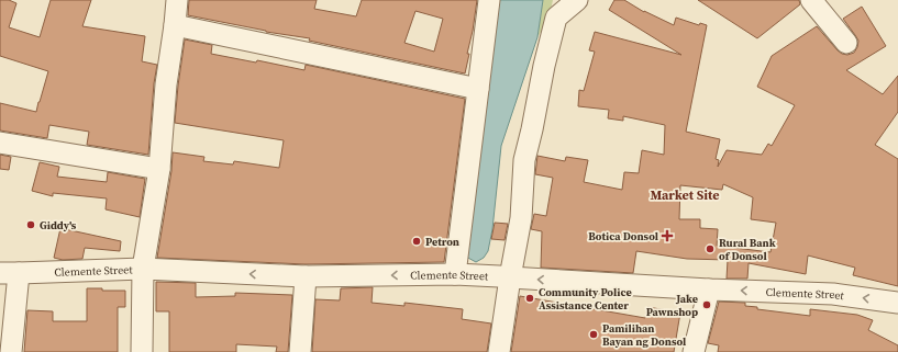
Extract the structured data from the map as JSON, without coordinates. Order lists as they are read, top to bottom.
{
  "streets": {
    "street": ["Clemente Street"]
  },
  "one_way": ["Clemente Street"],
  "districts": ["Market Site"],
  "places": {
    "other": [
      "Giddy's",
      "Petron",
      "Rural Bank of Donsol",
      "Community Police Assistance Center",
      "Jake Pawnshop",
      "Pamilihan Bayan ng Donsol"
    ],
    "health": ["Botica Donsol"]
  }
}
